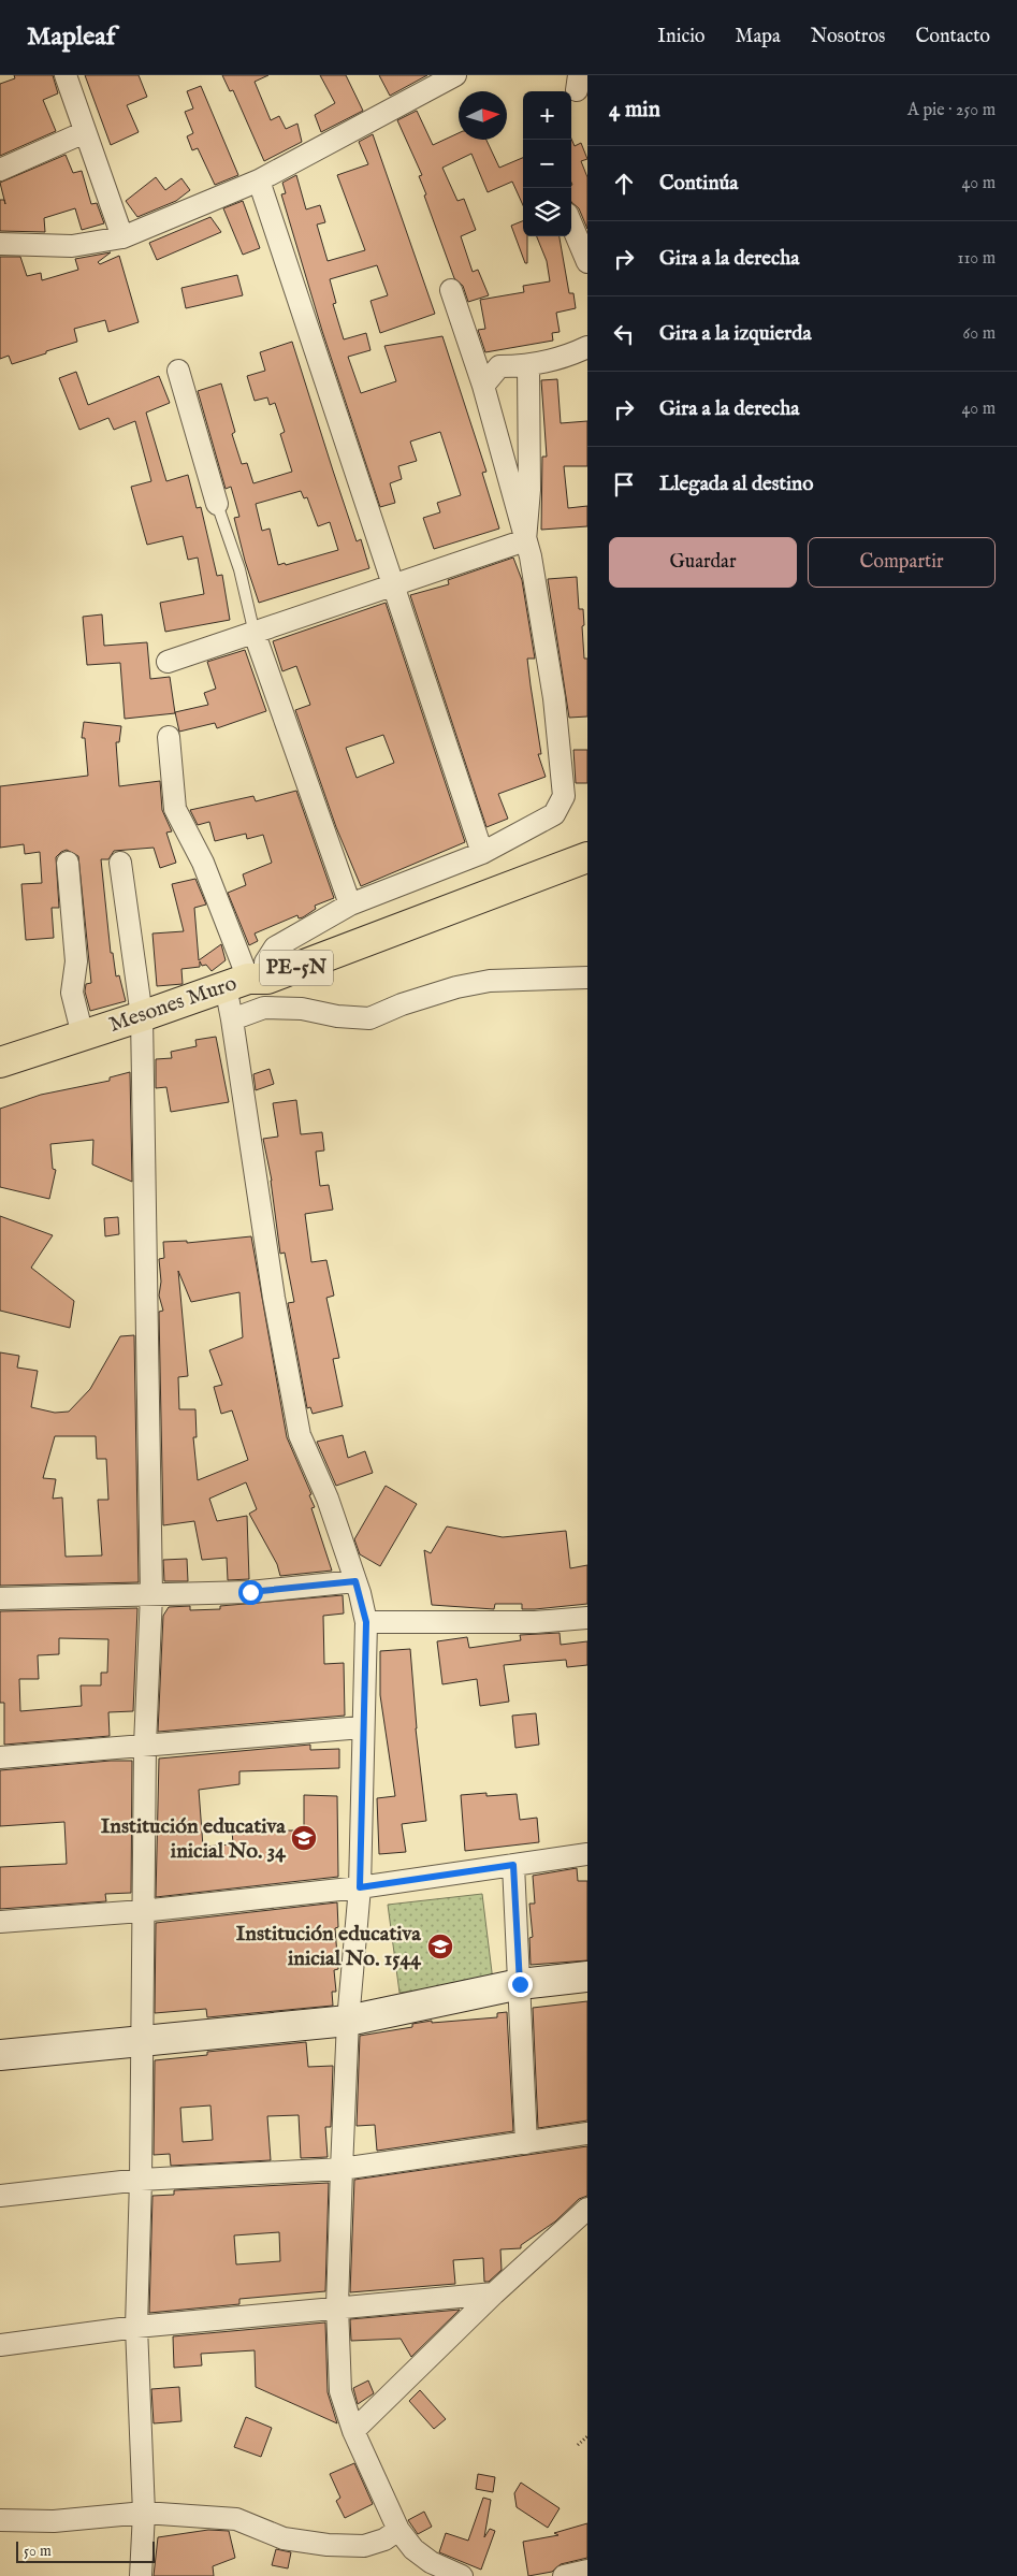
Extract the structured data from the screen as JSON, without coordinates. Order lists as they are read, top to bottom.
{
  "streets": {
    "highway": ["PE-5N", "Mesones Muro"]
  },
  "places": {
    "school or university": ["Institución educativa inicial No. 34", "Institución educativa inicial No. 1544"]
  },
  "scale_bar": "50 m",
  "north": "right",
  "page": {
    "header": "Mapleaf",
    "nav": [
      "Inicio",
      "Mapa",
      "Nosotros",
      "Contacto"
    ],
    "heading": ["4 min", "A pie · 250 m"],
    "map_buttons": ["+", "−"],
    "list": [
      ["Continúa", "40 m"],
      ["Gira a la derecha", "110 m"],
      ["Gira a la izquierda", "60 m"],
      ["Gira a la derecha", "40 m"],
      "Llegada al destino"
    ],
    "buttons": ["Guardar", "Compartir"],
    "scale": "50 m"
  }
}
